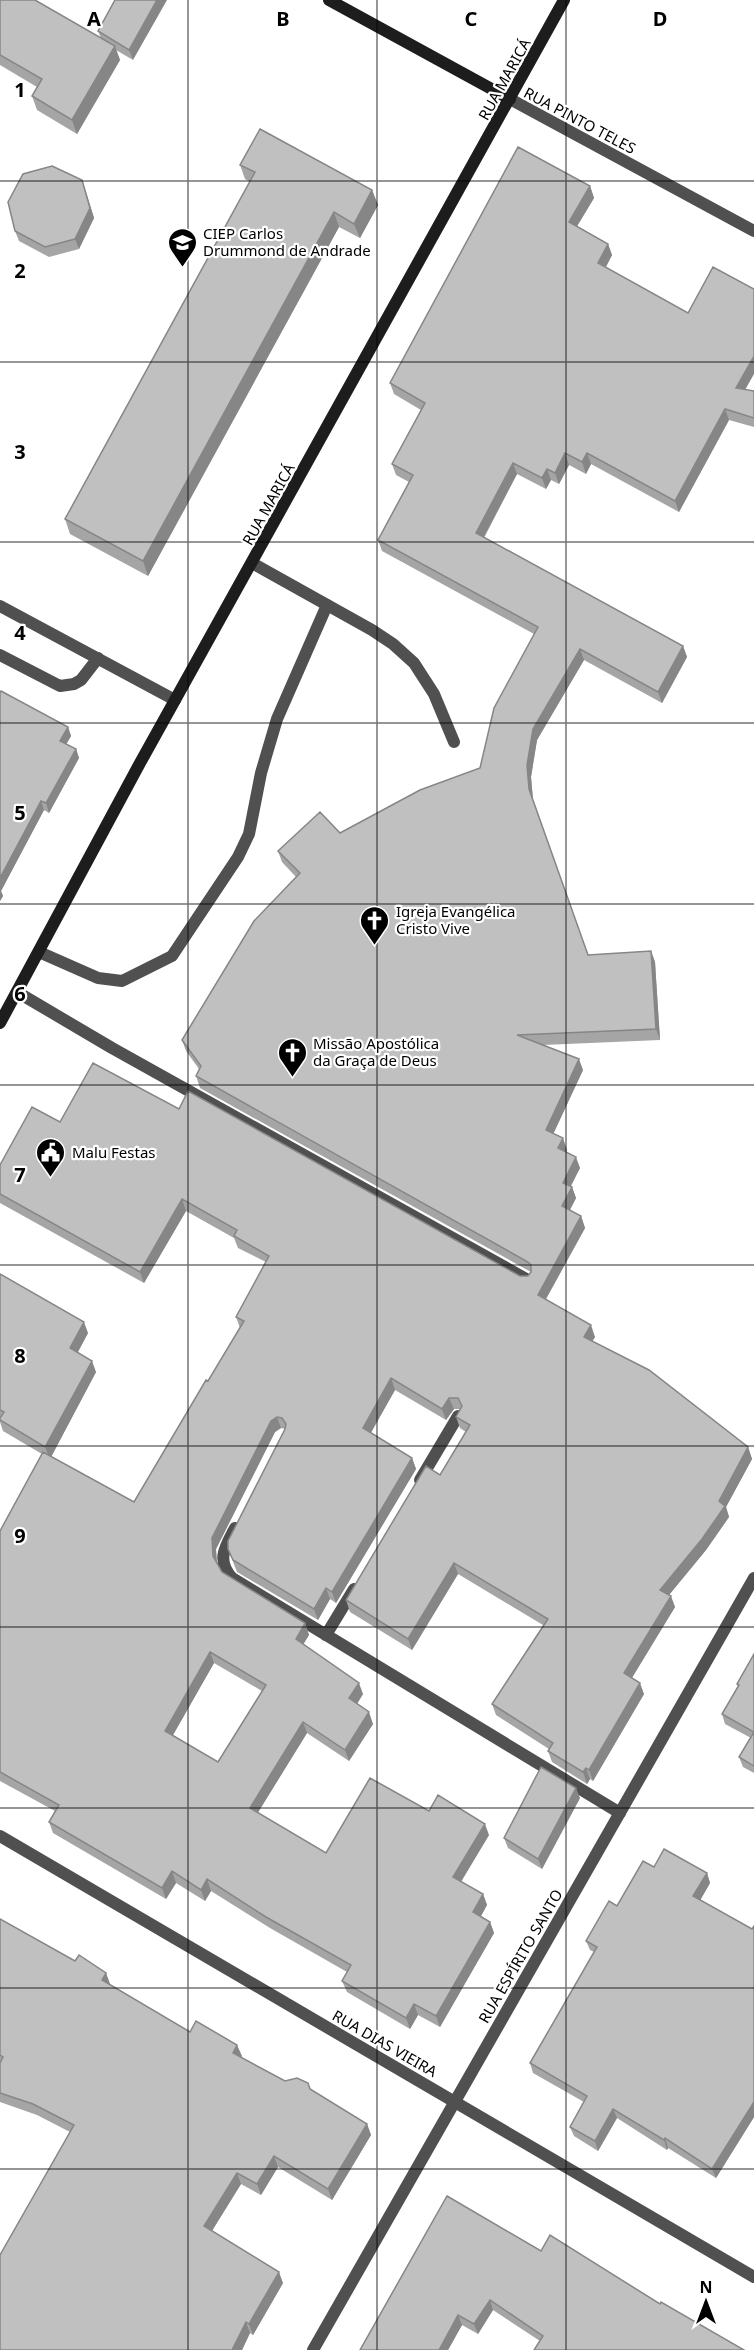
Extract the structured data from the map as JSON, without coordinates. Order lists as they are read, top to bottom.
{
  "streets": {
    "street": [
      "RUA MARICÁ",
      "RUA PINTO TELES",
      "RUA ESPÍRITO SANTO",
      "RUA DIAS VIEIRA"
    ]
  },
  "crossings": [
    ["RUA MARICÁ", "RUA PINTO TELES"],
    ["RUA ESPÍRITO SANTO", "RUA DIAS VIEIRA"]
  ],
  "places": {
    "school or university": ["CIEP Carlos Drummond de Andrade"],
    "church": ["Igreja Evangélica Cristo Vive", "Missão Apostólica da Graça de Deus"],
    "public building": ["Malu Festas"]
  },
  "north": "top",
  "grid": {
    "columns": [
      "A",
      "B",
      "C",
      "D"
    ],
    "rows": [
      "1",
      "2",
      "3",
      "4",
      "5",
      "6",
      "7",
      "8",
      "9"
    ]
  }
}
